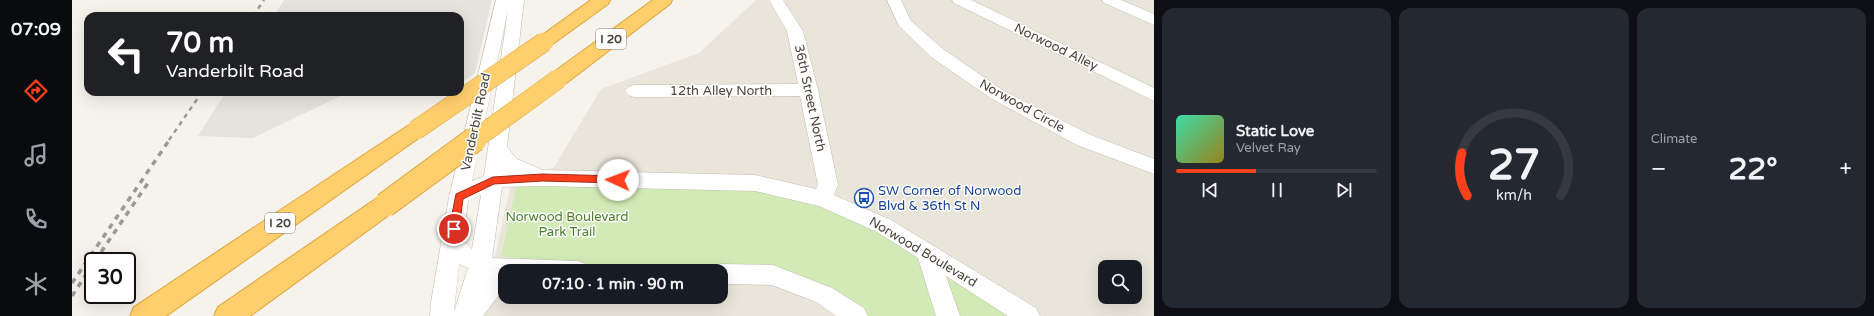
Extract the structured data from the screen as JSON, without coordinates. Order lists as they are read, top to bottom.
{
  "streets": {
    "highway": ["I 20"],
    "street": [
      "Norwood Alley",
      "12th Alley North",
      "36th Street North",
      "Norwood Circle",
      "Vanderbilt Road",
      "Norwood Boulevard"
    ]
  },
  "crossings": [
    ["12th Alley North", "36th Street North"],
    ["36th Street North", "Norwood Boulevard"],
    ["Vanderbilt Road", "Norwood Boulevard"]
  ],
  "parks": ["Norwood Boulevard Park Trail"],
  "places": {
    "bus stop": ["SW Corner of Norwood Blvd & 36th St N"]
  },
  "page": {
    "tabs": "07:09",
    "tile": "Climate",
    "turn": ["70 m", "Vanderbilt Road"],
    "song": ["Static Love", "Velvet Ray"],
    "heat": ["−", "22°", "+"],
    "limit": "30",
    "trip": "07:10 · 1 min · 90 m",
    "gauge": ["27", "km/h"]
  }
}
